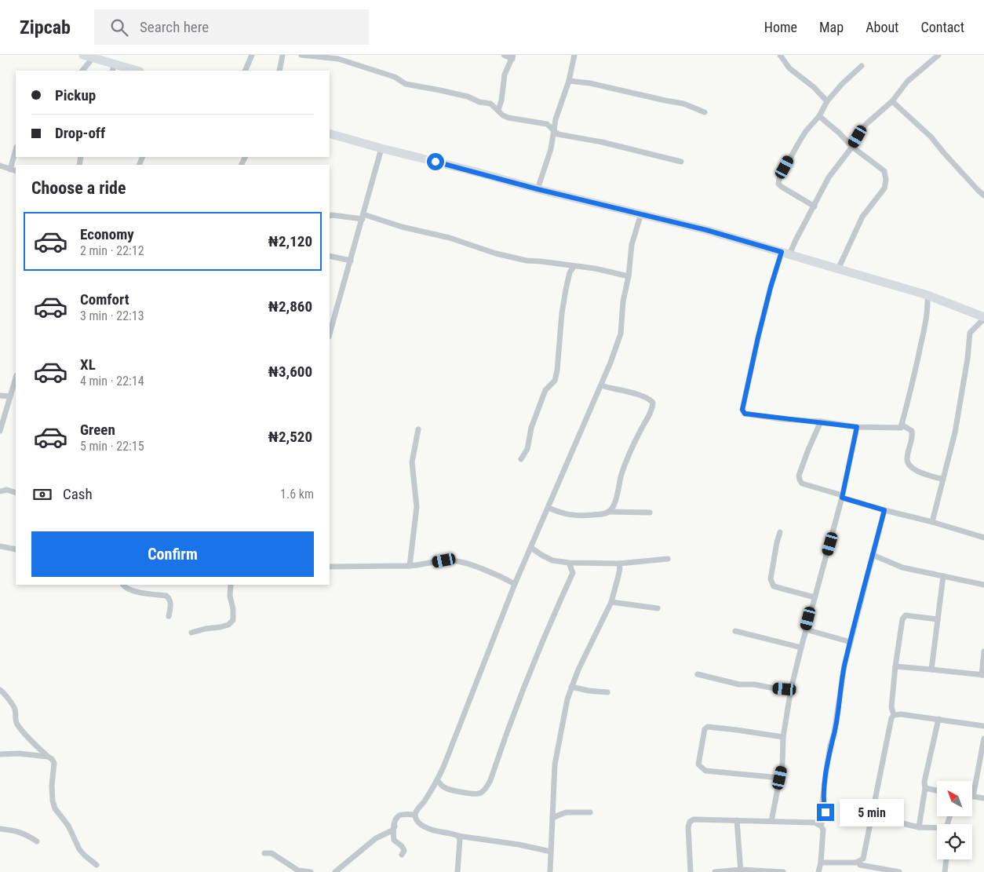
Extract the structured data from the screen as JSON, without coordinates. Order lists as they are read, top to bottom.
{
  "north": "top left",
  "page": {
    "header": "Zipcab",
    "search": "Search here",
    "nav": [
      "Home",
      "Map",
      "About",
      "Contact"
    ],
    "banner": ["Pickup", "Drop-off"],
    "heading": "Choose a ride",
    "list": [
      {
        "name": "Economy",
        "note": "2 min · 22:12",
        "value": "₦2,120"
      },
      {
        "name": "Comfort",
        "note": "3 min · 22:13",
        "value": "₦2,860"
      },
      {
        "name": "XL",
        "note": "4 min · 22:14",
        "value": "₦3,600"
      },
      {
        "name": "Green",
        "note": "5 min · 22:15",
        "value": "₦2,520"
      }
    ],
    "pay": ["Cash", "1.6 km"],
    "buttons": "Confirm",
    "bubble": "5 min"
  }
}
